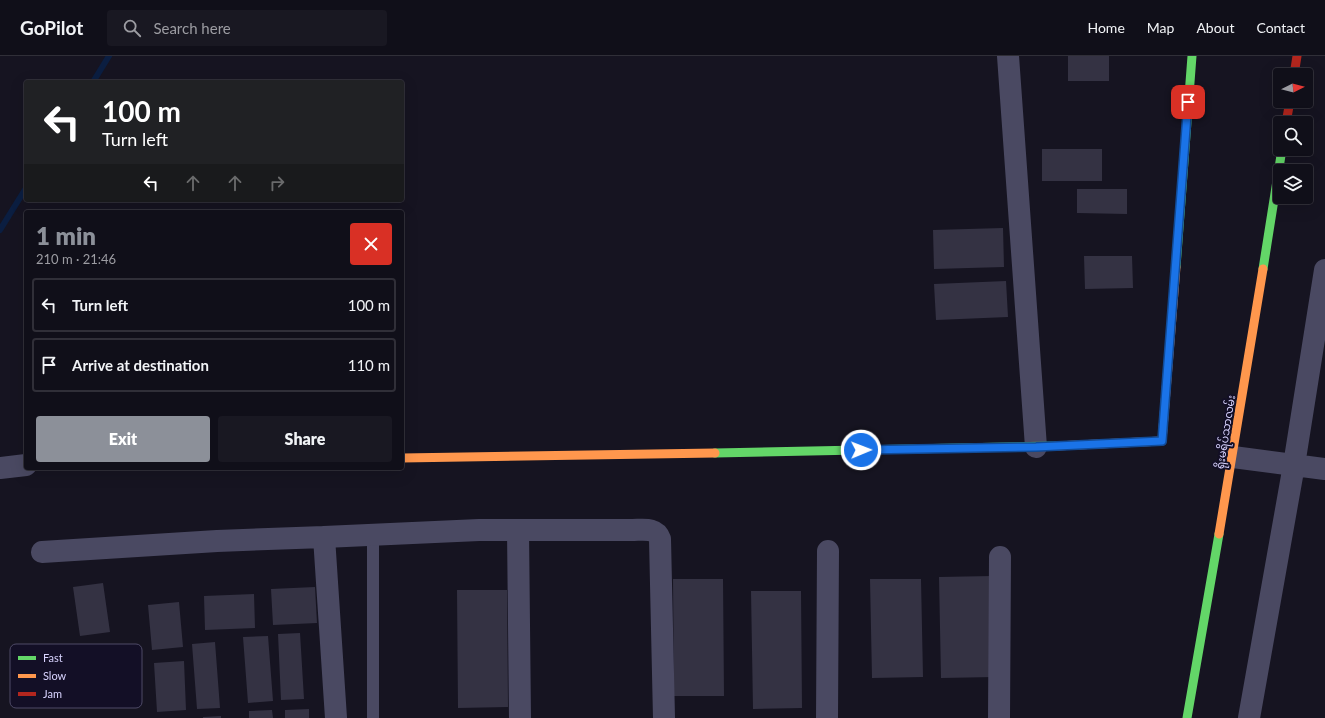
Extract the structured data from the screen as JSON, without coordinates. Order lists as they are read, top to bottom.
{
  "streets": {
    "street": ["ရိုးမရိပ်သာလမ်း"]
  },
  "legend": ["Fast", "Slow", "Jam"],
  "north": "right",
  "page": {
    "header": "GoPilot",
    "search": "Search here",
    "nav": [
      "Home",
      "Map",
      "About",
      "Contact"
    ],
    "turn": ["100 m", "Turn left"],
    "heading": ["1 min", "210 m · 21:46"],
    "list": [
      {
        "name": "Turn left",
        "value": "100 m"
      },
      {
        "name": "Arrive at destination",
        "value": "110 m"
      }
    ],
    "buttons": ["Exit", "Share"]
  }
}
